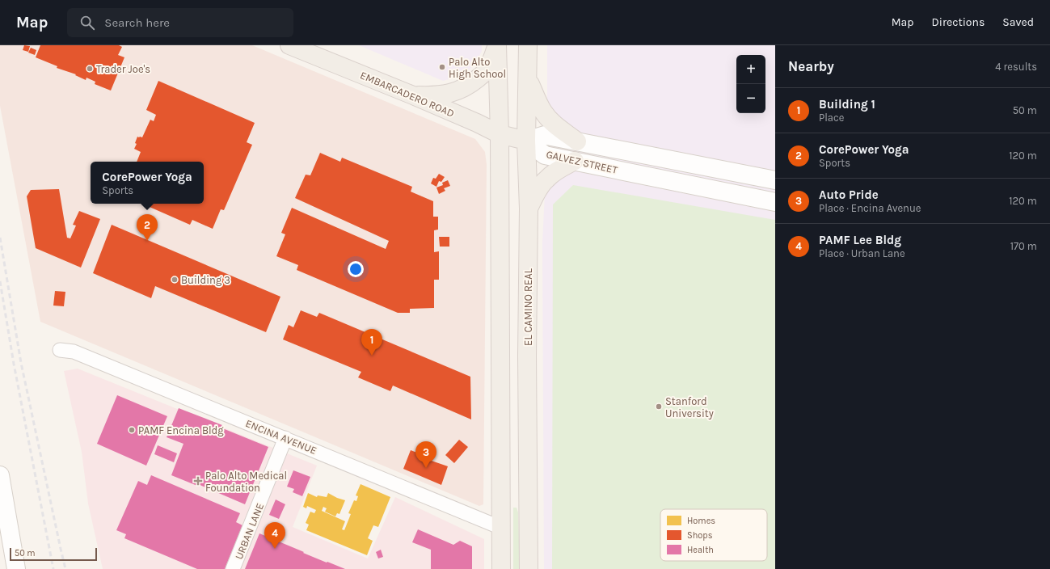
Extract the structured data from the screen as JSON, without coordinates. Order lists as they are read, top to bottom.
{
  "streets": {
    "main road": ["EMBARCADERO ROAD", "GALVEZ STREET", "EL CAMINO REAL"],
    "street": ["ENCINA AVENUE", "URBAN LANE"]
  },
  "crossings": [
    ["EMBARCADERO ROAD", "GALVEZ STREET"],
    ["EMBARCADERO ROAD", "EL CAMINO REAL"],
    ["GALVEZ STREET", "EL CAMINO REAL"],
    ["ENCINA AVENUE", "URBAN LANE"]
  ],
  "places": {
    "other": [
      "Palo Alto High School",
      "Trader Joe's",
      "Building 3",
      "Stanford University",
      "PAMF Encina Bldg"
    ],
    "health": ["Palo Alto Medical Foundation"]
  },
  "legend": ["Homes", "Shops", "Health"],
  "scale_bar": "50 m",
  "page": {
    "header": "Map",
    "search": "Search here",
    "nav": ["Map", "Directions", "Saved"],
    "heading": ["Nearby", "4 results"],
    "map_buttons": ["+", "−"],
    "list": [
      {
        "mark": "1",
        "name": "Building 1",
        "note": "Place",
        "value": "50 m"
      },
      {
        "mark": "2",
        "name": "CorePower Yoga",
        "note": "Sports",
        "value": "120 m"
      },
      {
        "mark": "3",
        "name": "Auto Pride",
        "note": "Place · Encina Avenue",
        "value": "120 m"
      },
      {
        "mark": "4",
        "name": "PAMF Lee Bldg",
        "note": "Place · Urban Lane",
        "value": "170 m"
      }
    ],
    "popup": ["CorePower Yoga", "Sports"],
    "pins": [
      "2",
      "1",
      "3",
      "4"
    ],
    "scale": "50 m"
  }
}
